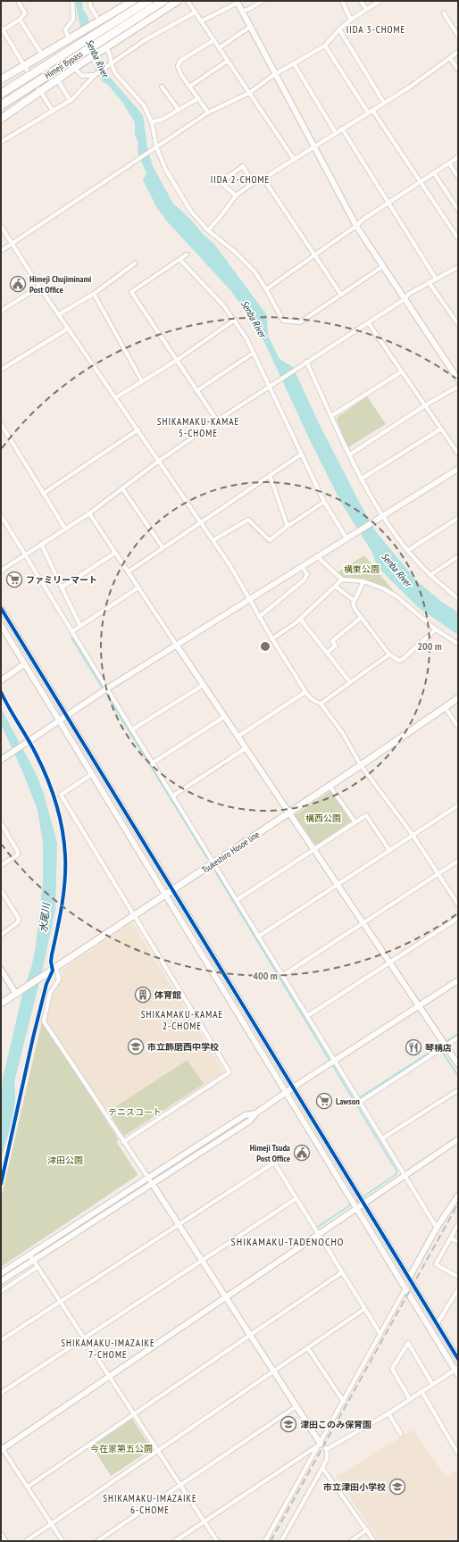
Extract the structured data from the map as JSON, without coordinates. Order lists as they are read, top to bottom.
{
  "streets": {
    "highway": ["Himeji Bypass"],
    "main road": ["Tsukeshiro Hosoe line"]
  },
  "districts": [
    "IIDA 3-CHOME",
    "IIDA 2-CHOME",
    "SHIKAMAKU-KAMAE 5-CHOME",
    "SHIKAMAKU-KAMAE 2-CHOME",
    "SHIKAMAKU-TADENOCHO",
    "SHIKAMAKU-IMAZAIKE 7-CHOME",
    "SHIKAMAKU-IMAZAIKE 6-CHOME"
  ],
  "water": ["Senba River", "水尾川"],
  "parks": [
    "構東公園",
    "構西公園",
    "テニスコート",
    "津田公園",
    "今在家第五公園"
  ],
  "places": {
    "public building": ["Himeji Chujiminami Post Office", "Himeji Tsuda Post Office"],
    "supermarket": ["ファミリーマート", "Lawson"],
    "building": ["体育館"],
    "school or university": ["市立飾磨西中学校", "津田このみ保育園", "市立津田小学校"],
    "restaurant": ["琴構店"]
  },
  "rings": ["200 m", "400 m"]
}
